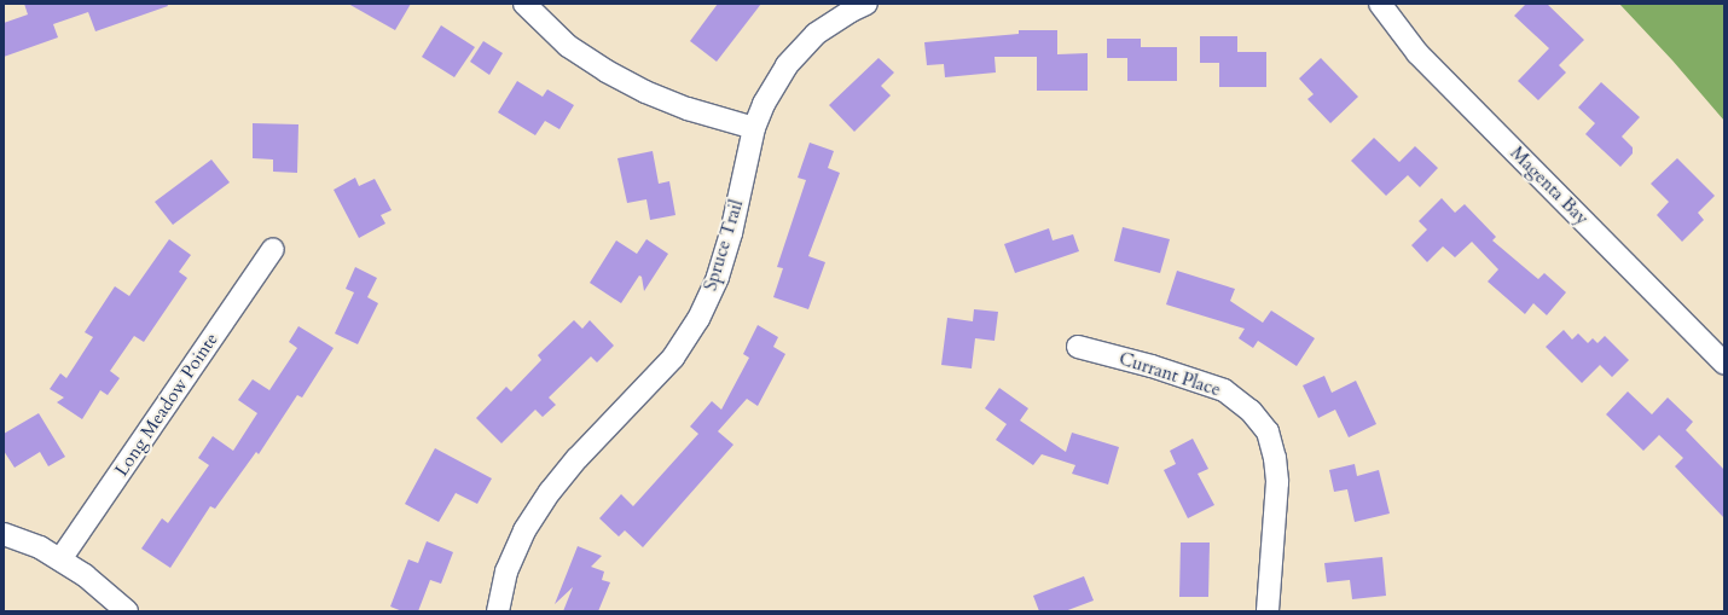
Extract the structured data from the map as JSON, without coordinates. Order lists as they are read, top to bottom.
{
  "streets": {
    "street": [
      "Magenta Bay",
      "Spruce Trail",
      "Currant Place",
      "Long Meadow Pointe"
    ]
  }
}
